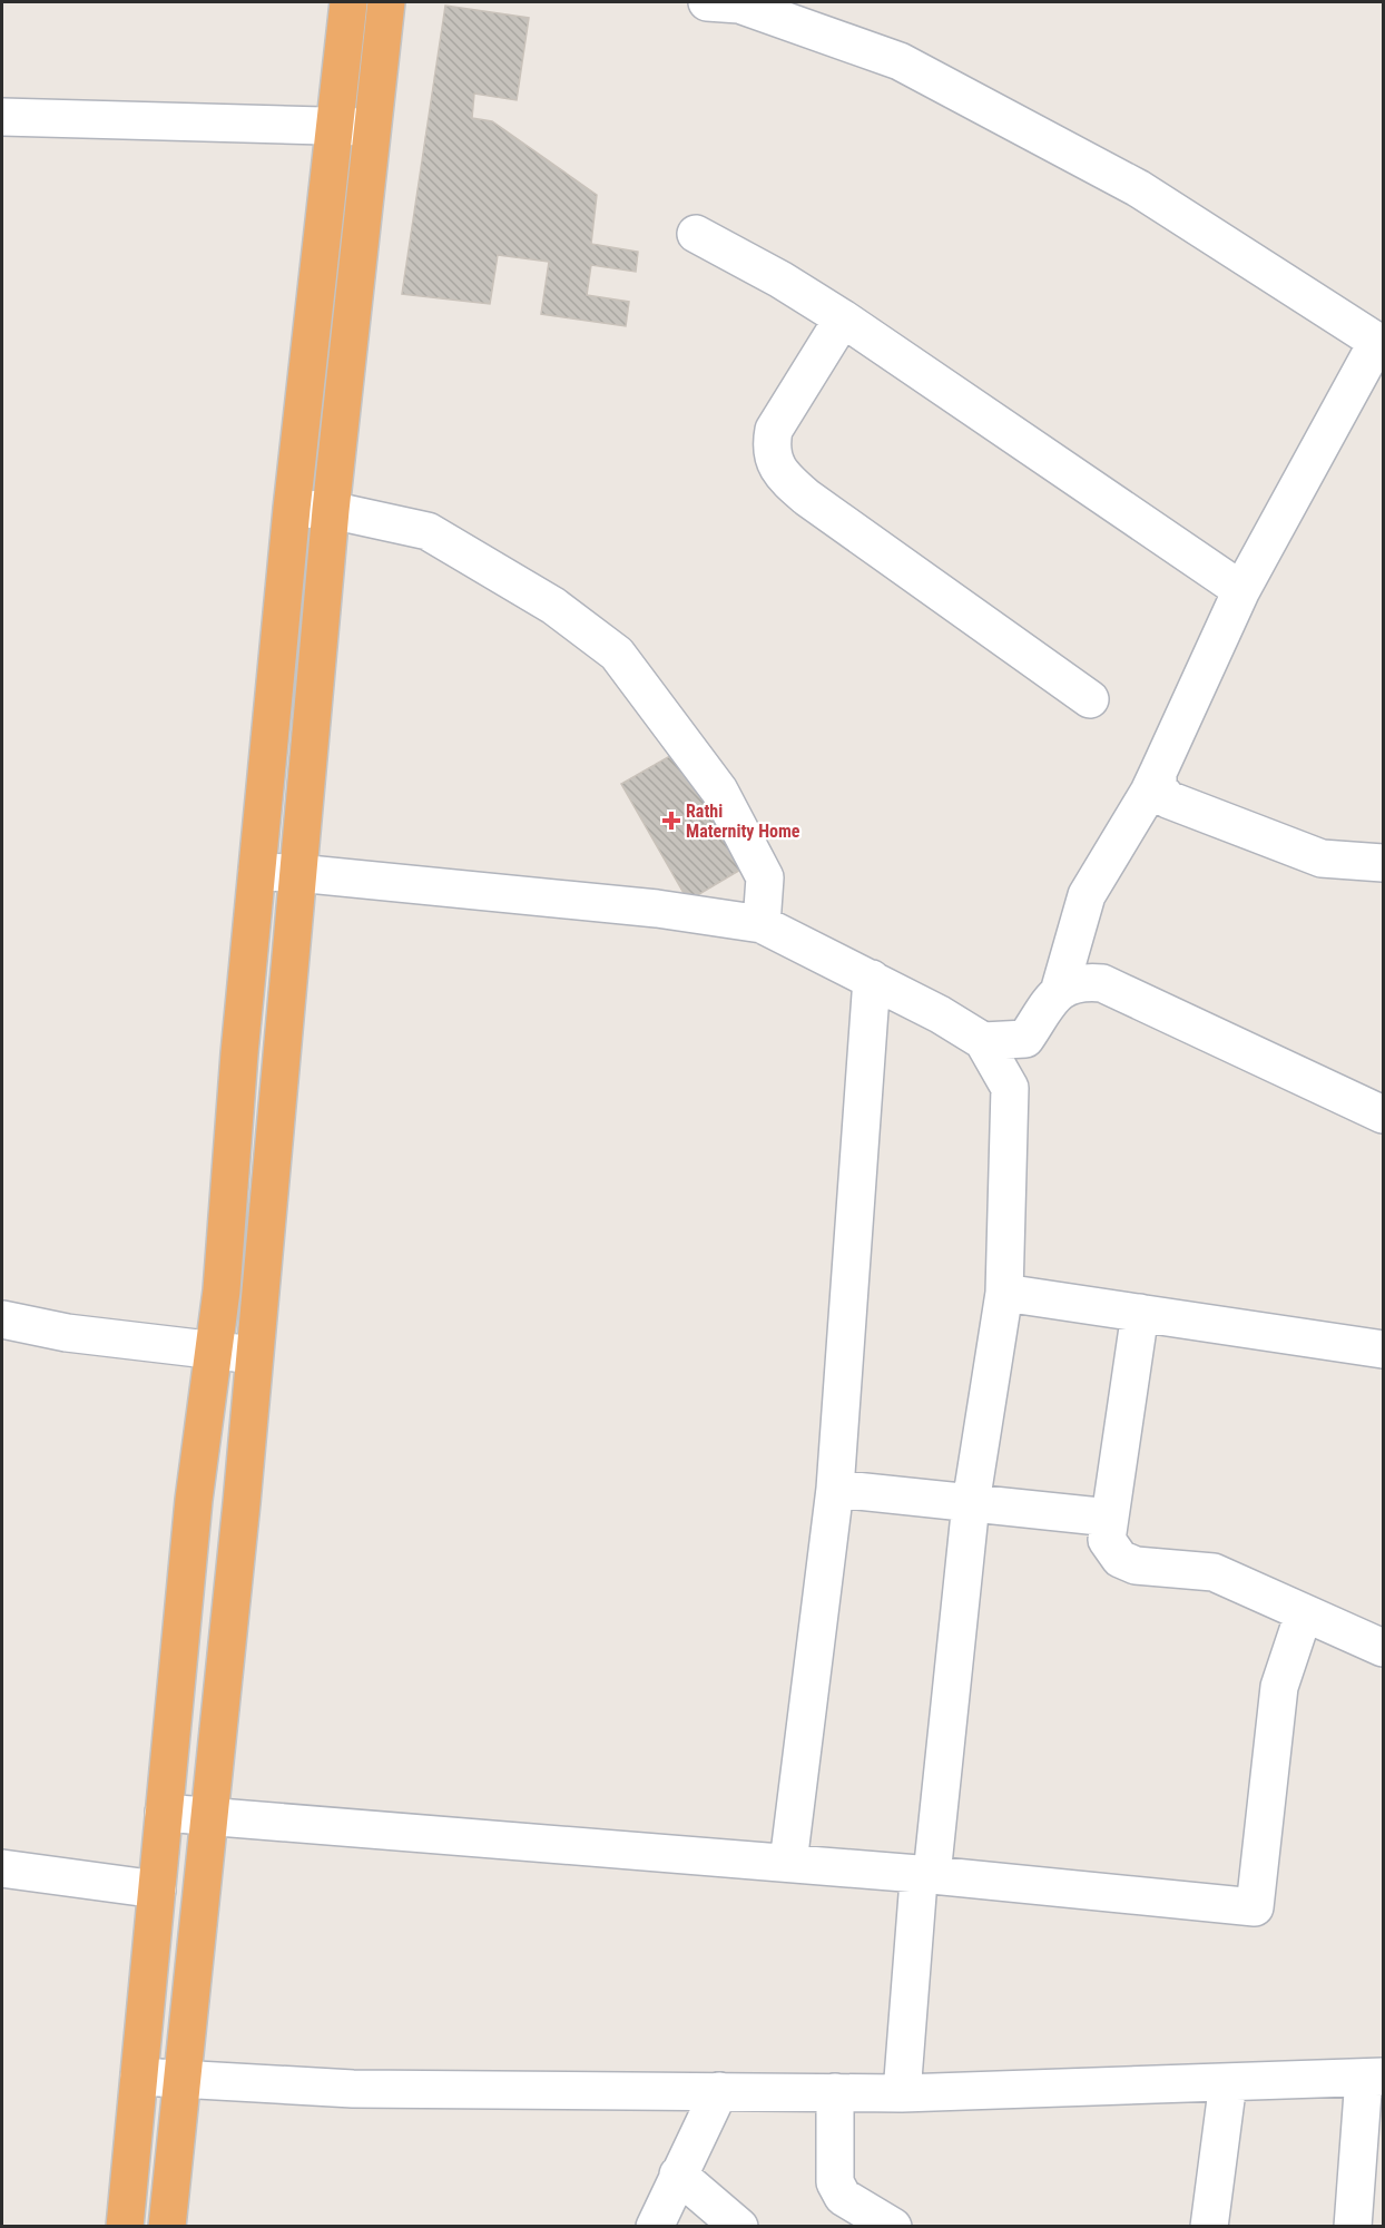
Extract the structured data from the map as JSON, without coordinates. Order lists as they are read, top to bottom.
{
  "places": {
    "health": ["Rathi Maternity Home"]
  }
}
